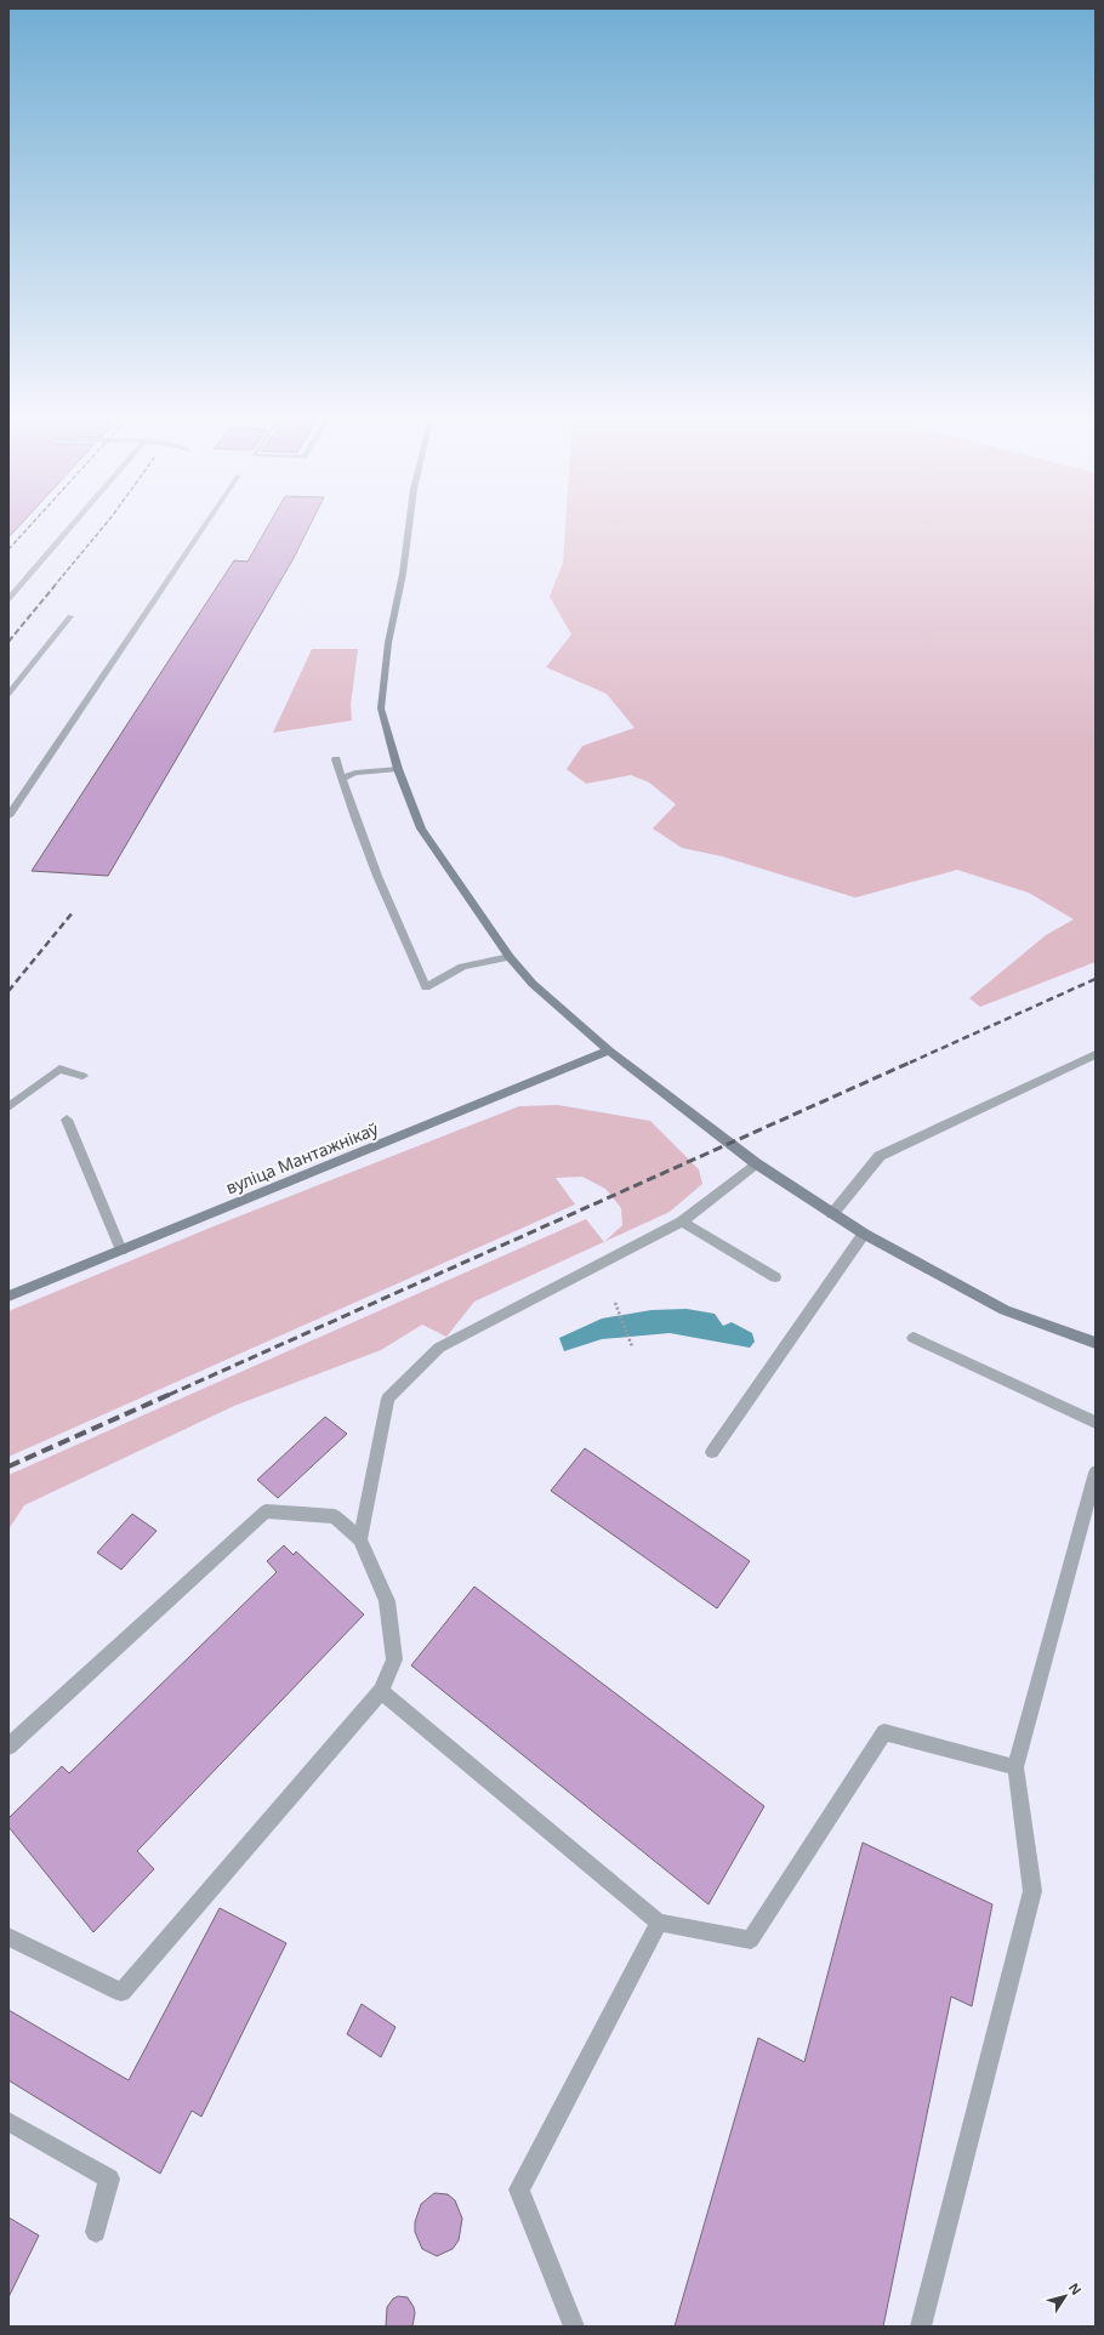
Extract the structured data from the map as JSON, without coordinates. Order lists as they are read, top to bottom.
{
  "streets": {
    "street": ["вуліца Мантажнікаў"]
  },
  "north": "top right"
}
